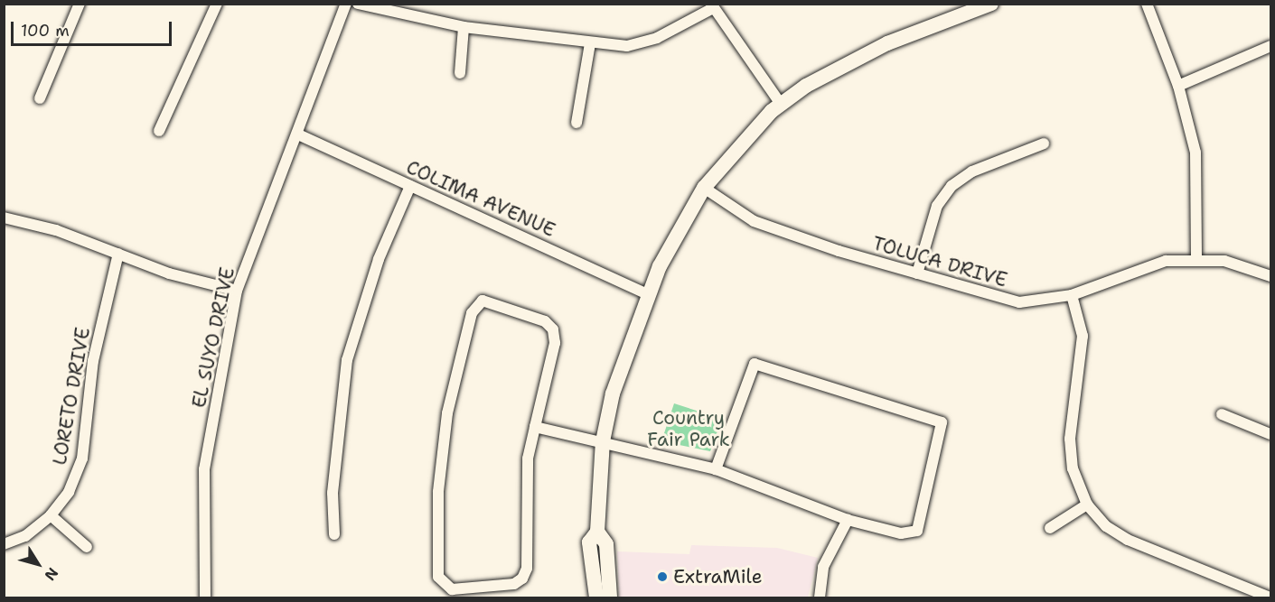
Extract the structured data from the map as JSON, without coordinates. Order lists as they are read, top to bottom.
{
  "streets": {
    "street": [
      "COLIMA AVENUE",
      "TOLUCA DRIVE",
      "EL SUYO DRIVE",
      "LORETO DRIVE"
    ]
  },
  "crossings": [
    ["COLIMA AVENUE", "EL SUYO DRIVE"]
  ],
  "parks": ["Country Fair Park"],
  "places": ["ExtraMile"],
  "scale_bar": "100 m",
  "north": "bottom right"
}
